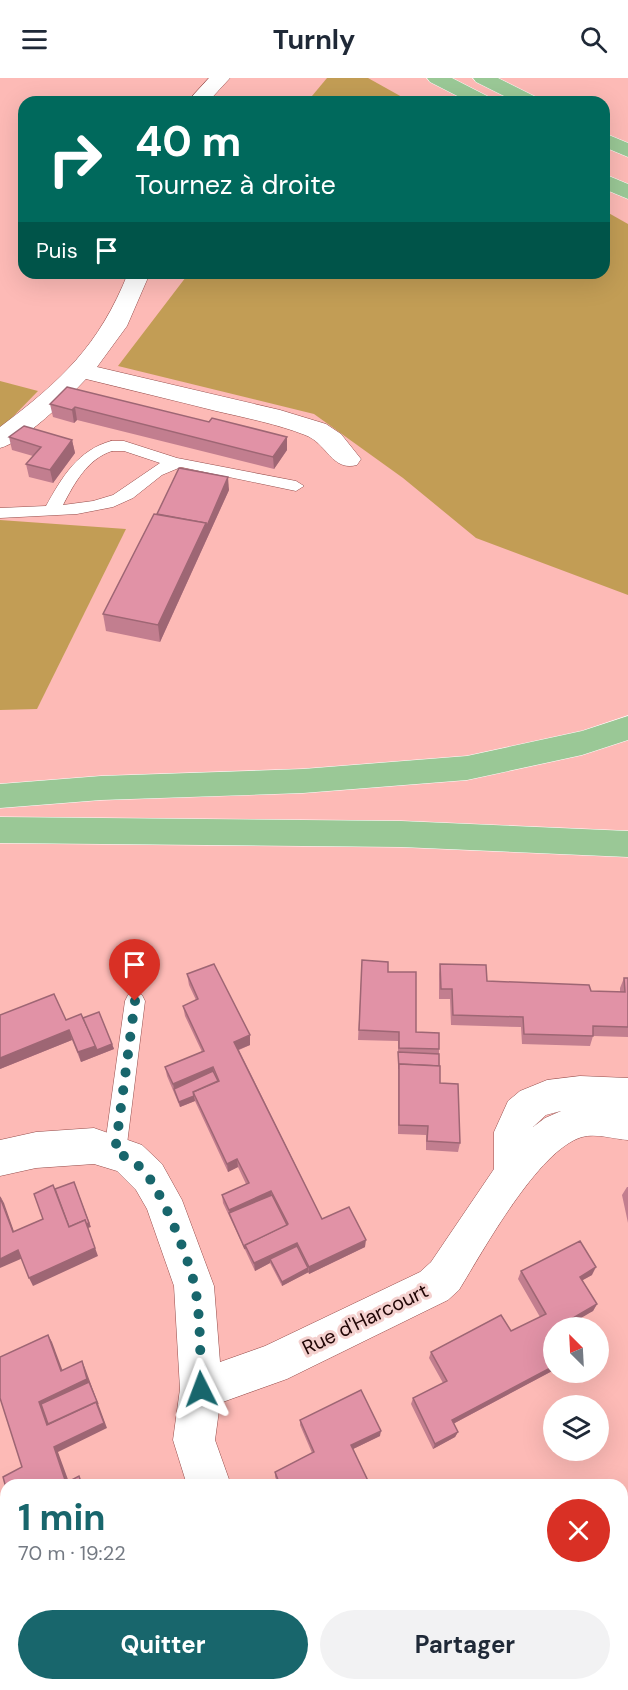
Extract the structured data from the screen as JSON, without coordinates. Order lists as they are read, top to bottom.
{
  "streets": {
    "street": ["Rue d'Harcourt"]
  },
  "north": "top left",
  "page": {
    "header": "Turnly",
    "turn": ["40 m", "Tournez à droite"],
    "then": "Puis",
    "heading": ["1 min", "70 m · 19:22"],
    "buttons": ["Quitter", "Partager"]
  }
}
